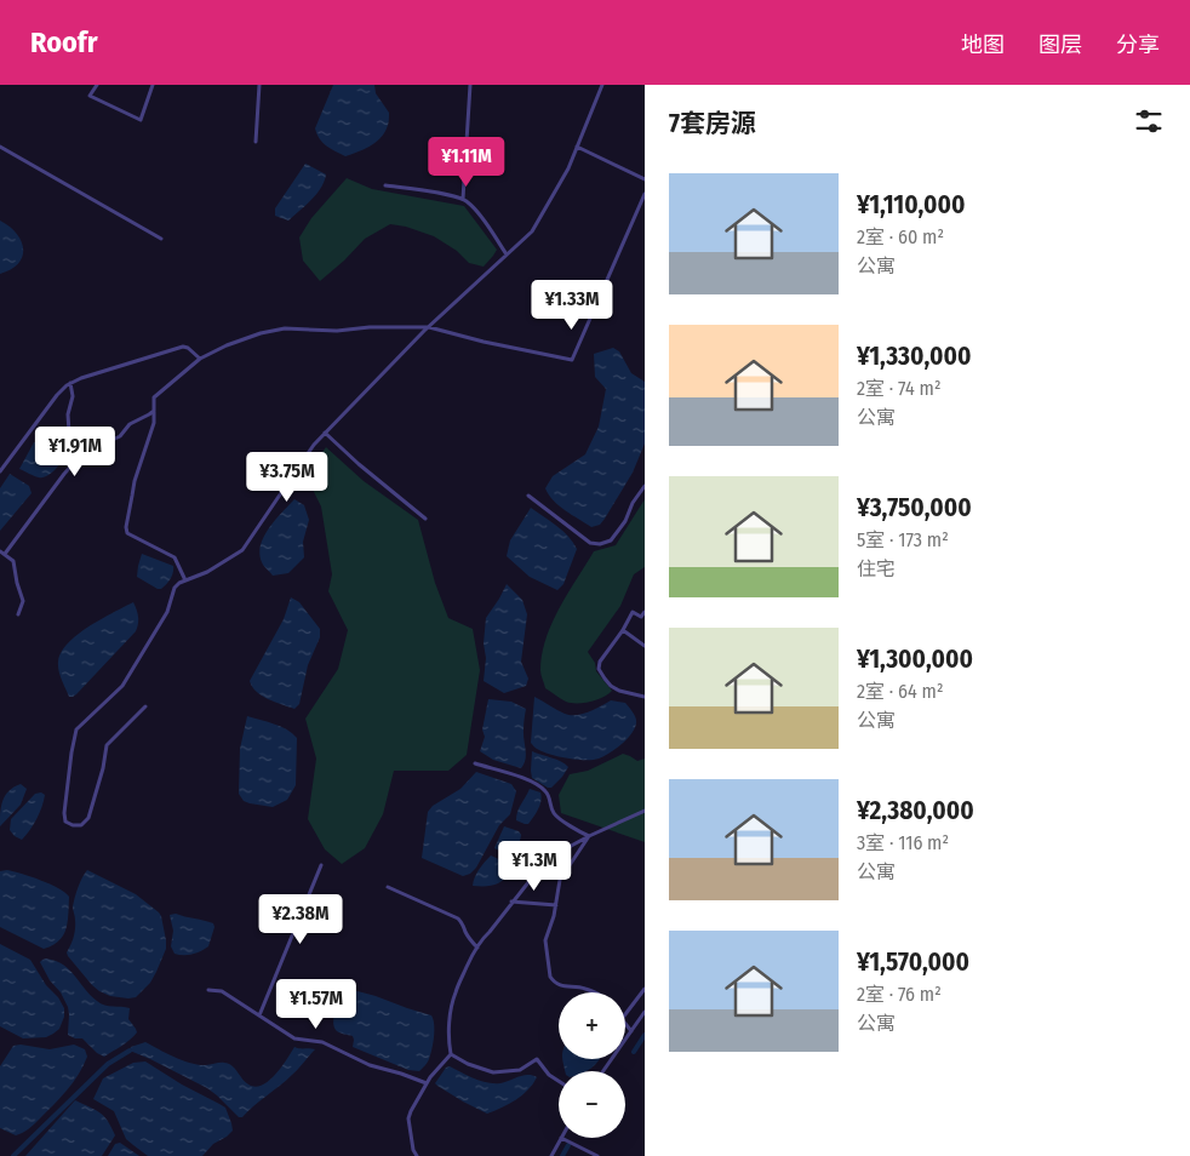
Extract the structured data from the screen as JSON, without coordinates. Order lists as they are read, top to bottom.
{
  "page": {
    "header": "Roofr",
    "nav": ["地图", "图层", "分享"],
    "heading": "7套房源",
    "price": [
      "¥1.11M",
      "¥1.33M",
      "¥1.91M",
      "¥3.75M",
      "¥1.3M",
      "¥2.38M",
      "¥1.57M"
    ],
    "list": [
      {
        "name": "¥1,110,000",
        "note": "2室 · 60 m² · 公寓"
      },
      {
        "name": "¥1,330,000",
        "note": "2室 · 74 m² · 公寓"
      },
      {
        "name": "¥3,750,000",
        "note": "5室 · 173 m² · 住宅"
      },
      {
        "name": "¥1,300,000",
        "note": "2室 · 64 m² · 公寓"
      },
      {
        "name": "¥2,380,000",
        "note": "3室 · 116 m² · 公寓"
      },
      {
        "name": "¥1,570,000",
        "note": "2室 · 76 m² · 公寓"
      }
    ],
    "map_buttons": ["+", "−"]
  }
}
